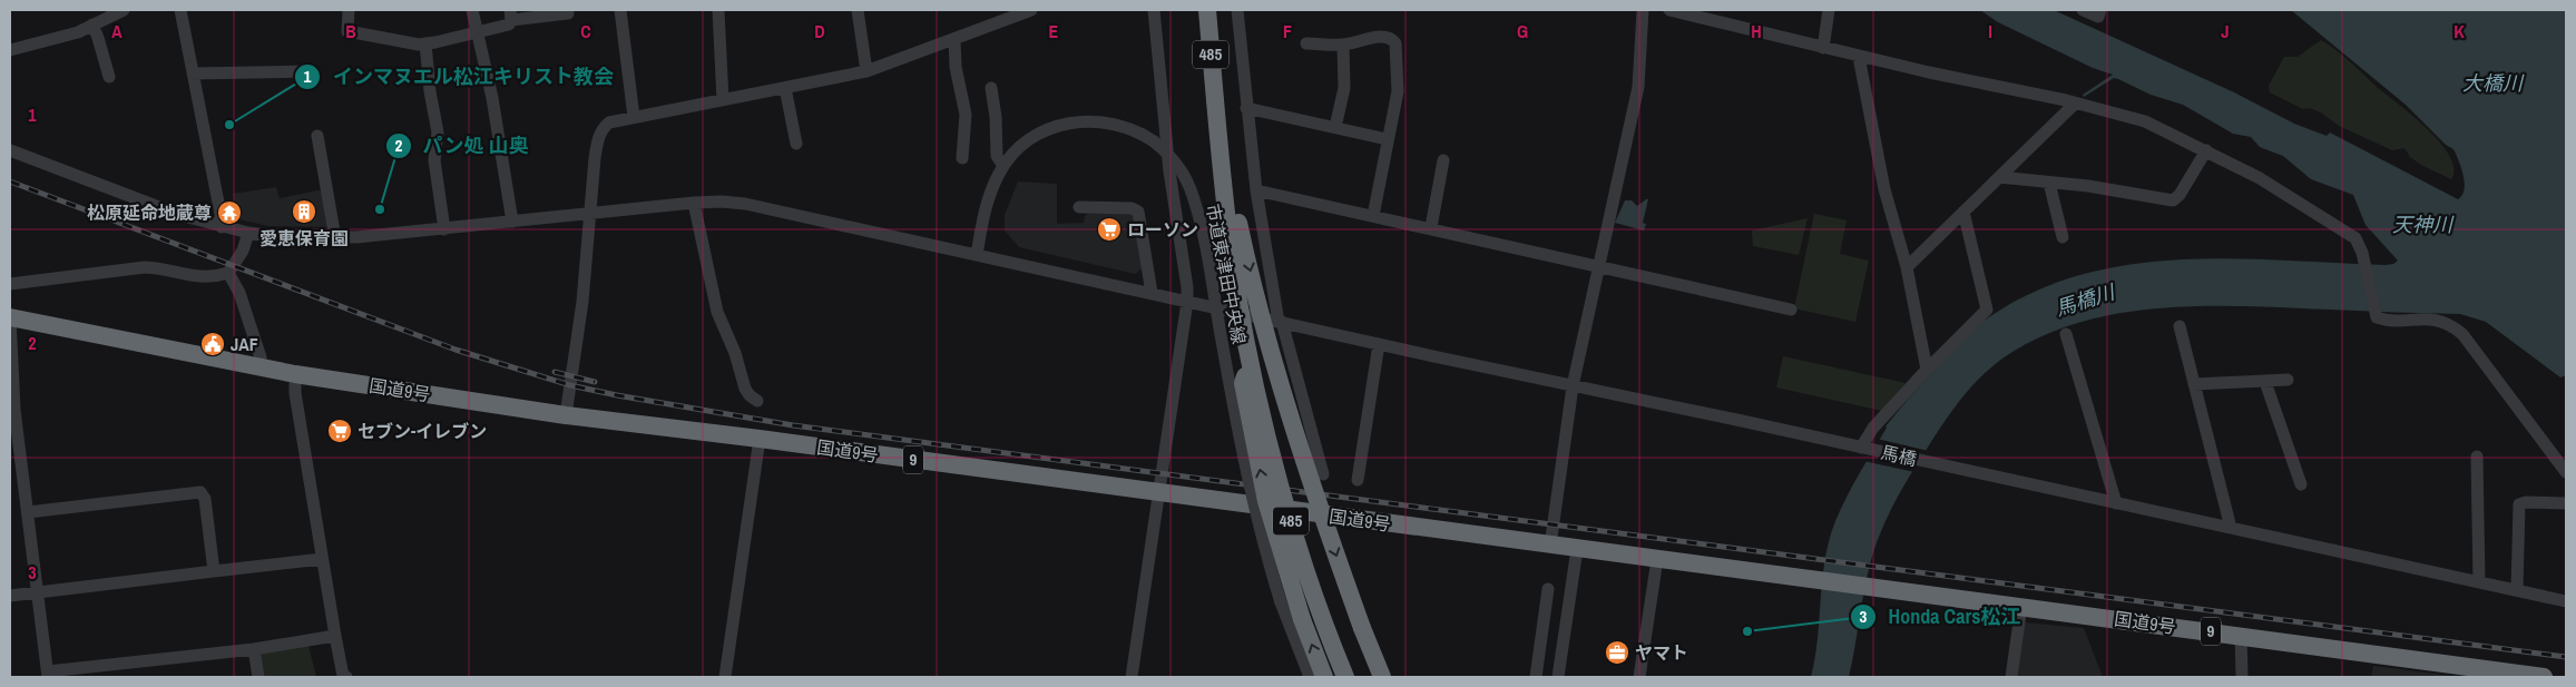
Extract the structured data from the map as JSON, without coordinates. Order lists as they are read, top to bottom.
{
  "streets": {
    "highway": ["485", "国道9号", "9"],
    "street": ["市道東津田中央線", "馬橋"]
  },
  "crossings": [
    ["市道東津田中央線", "馬橋"]
  ],
  "water": ["大橋川", "天神川", "馬橋川"],
  "places": {
    "other": ["インマヌエル松江キリスト教会", "パン処 山奥", "Honda Cars松江"],
    "building": ["愛恵保育園"],
    "temple": ["松原延命地蔵尊"],
    "supermarket": ["ローソン", "セブン-イレブン"],
    "public building": ["JAF"],
    "office": ["ヤマト"]
  },
  "grid": {
    "columns": [
      "A",
      "B",
      "C",
      "D",
      "E",
      "F",
      "G",
      "H",
      "I",
      "J",
      "K"
    ],
    "rows": ["1", "2", "3"]
  }
}
